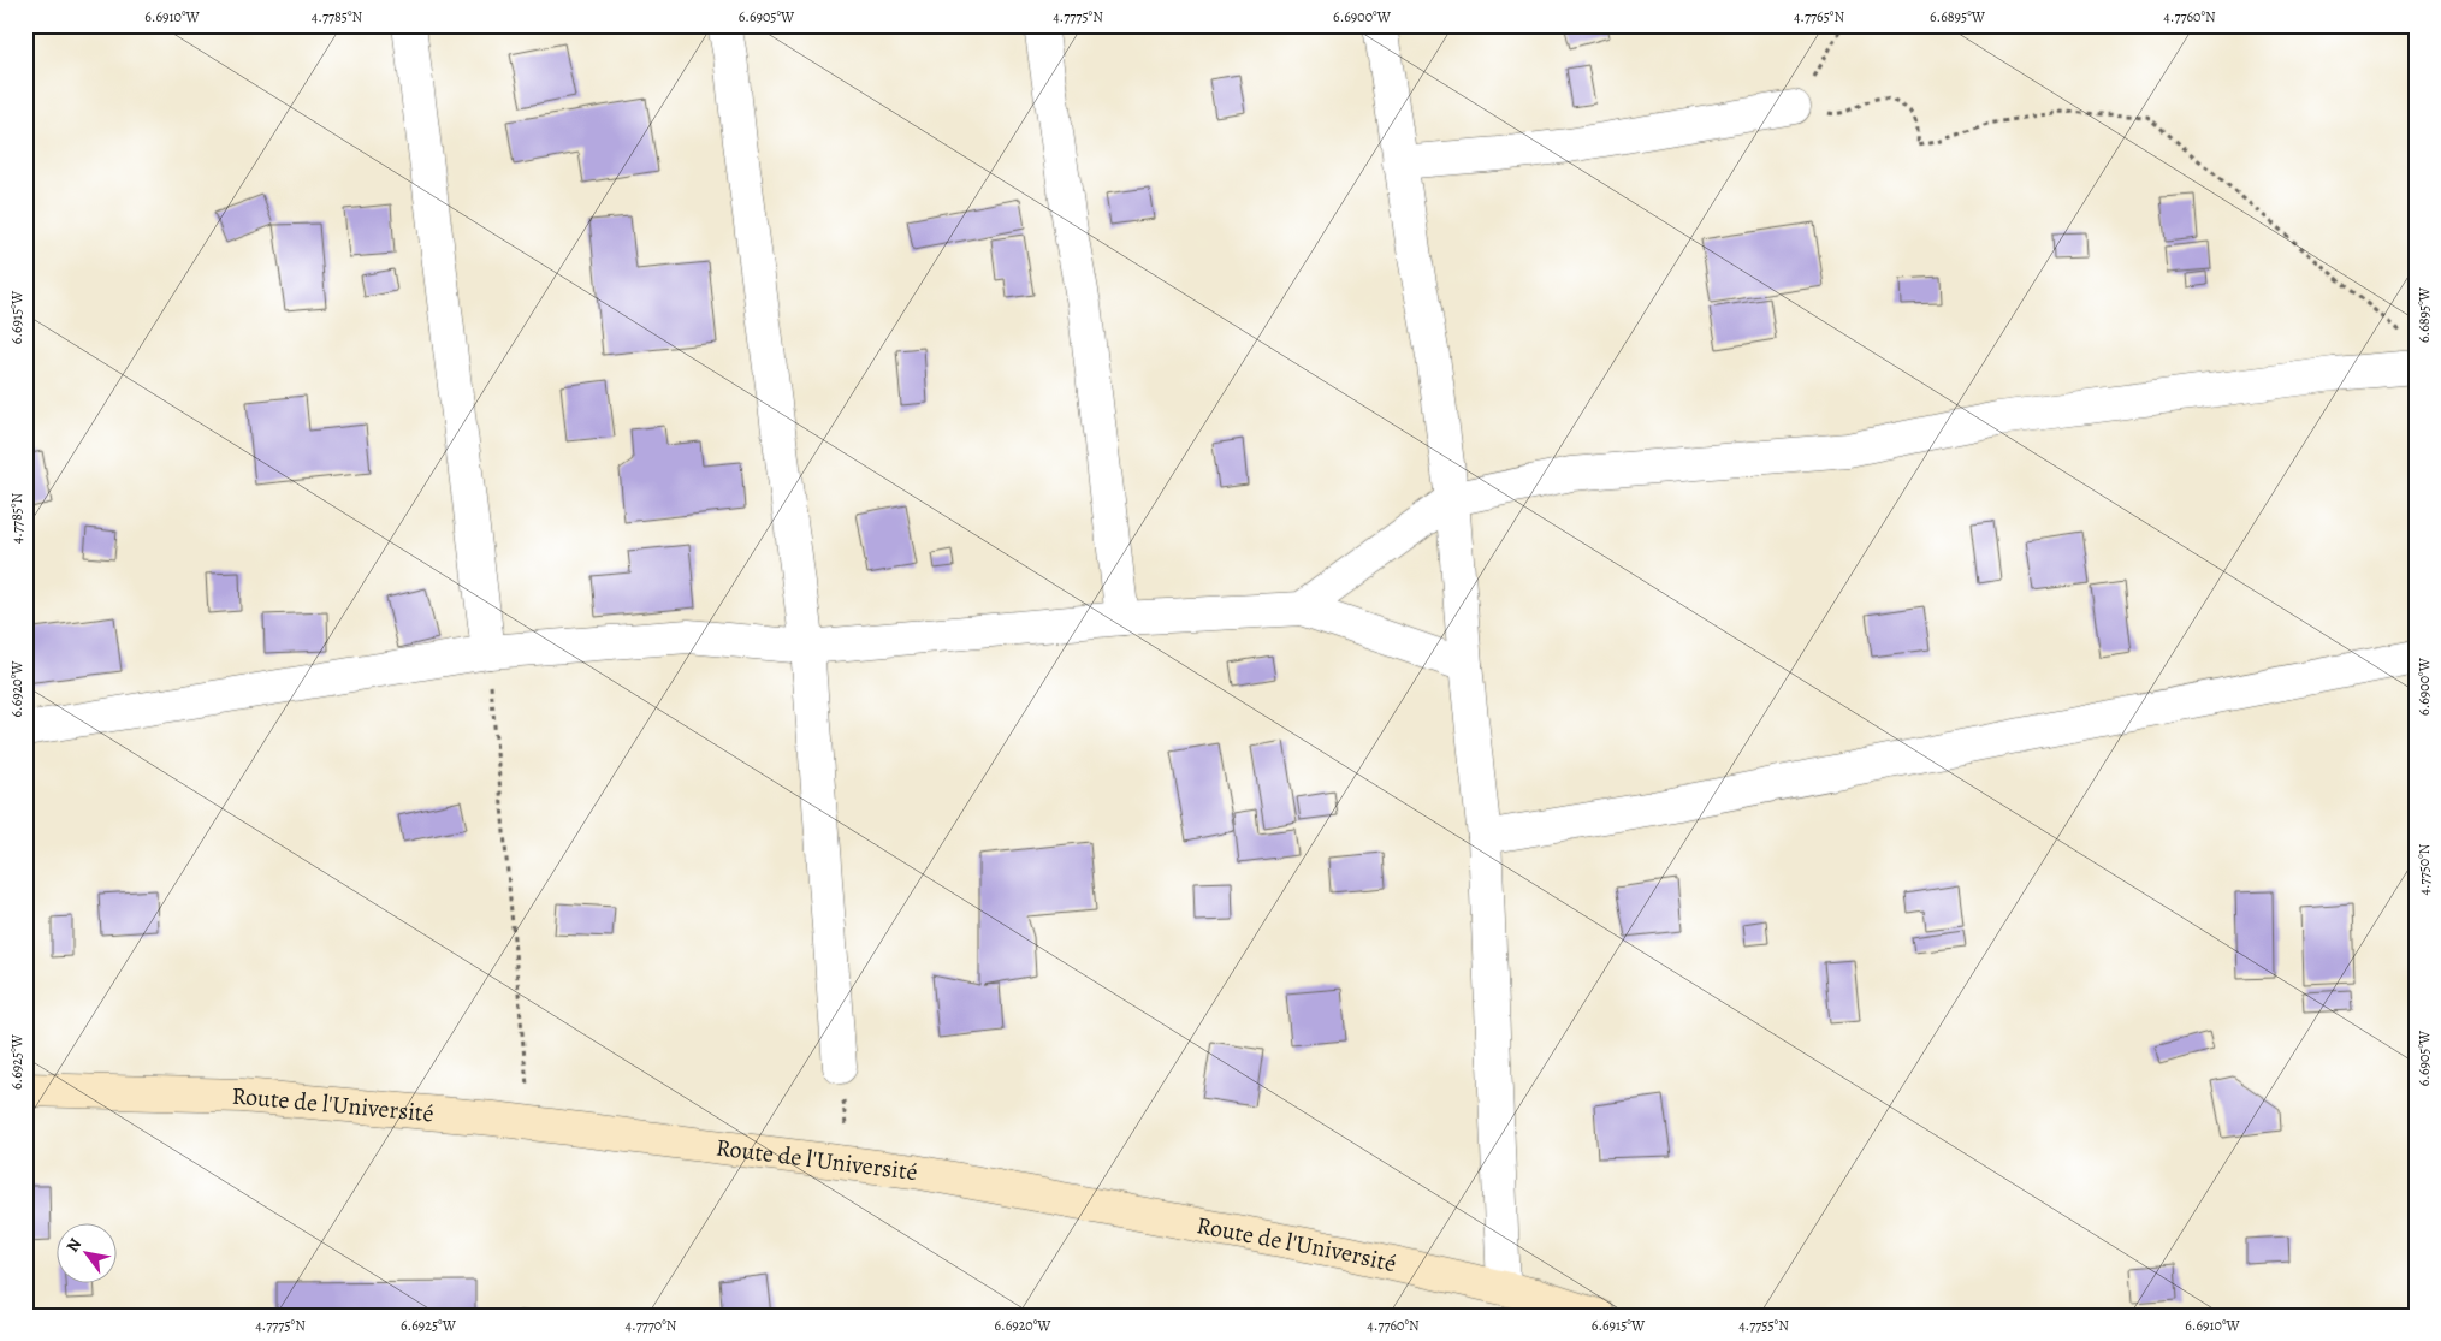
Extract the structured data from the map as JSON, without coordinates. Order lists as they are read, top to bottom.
{
  "streets": {
    "street": ["Route de l'Université"]
  },
  "north": "top left",
  "coordinates": [
    "6.6910°W",
    "4.7785°N",
    "6.6905°W",
    "4.7775°N",
    "6.6900°W",
    "4.7765°N",
    "6.6895°W",
    "4.7760°N",
    "6.6915°W",
    "6.6920°W",
    "4.7750°N",
    "6.6925°W",
    "4.7770°N",
    "4.7755°N"
  ]
}
